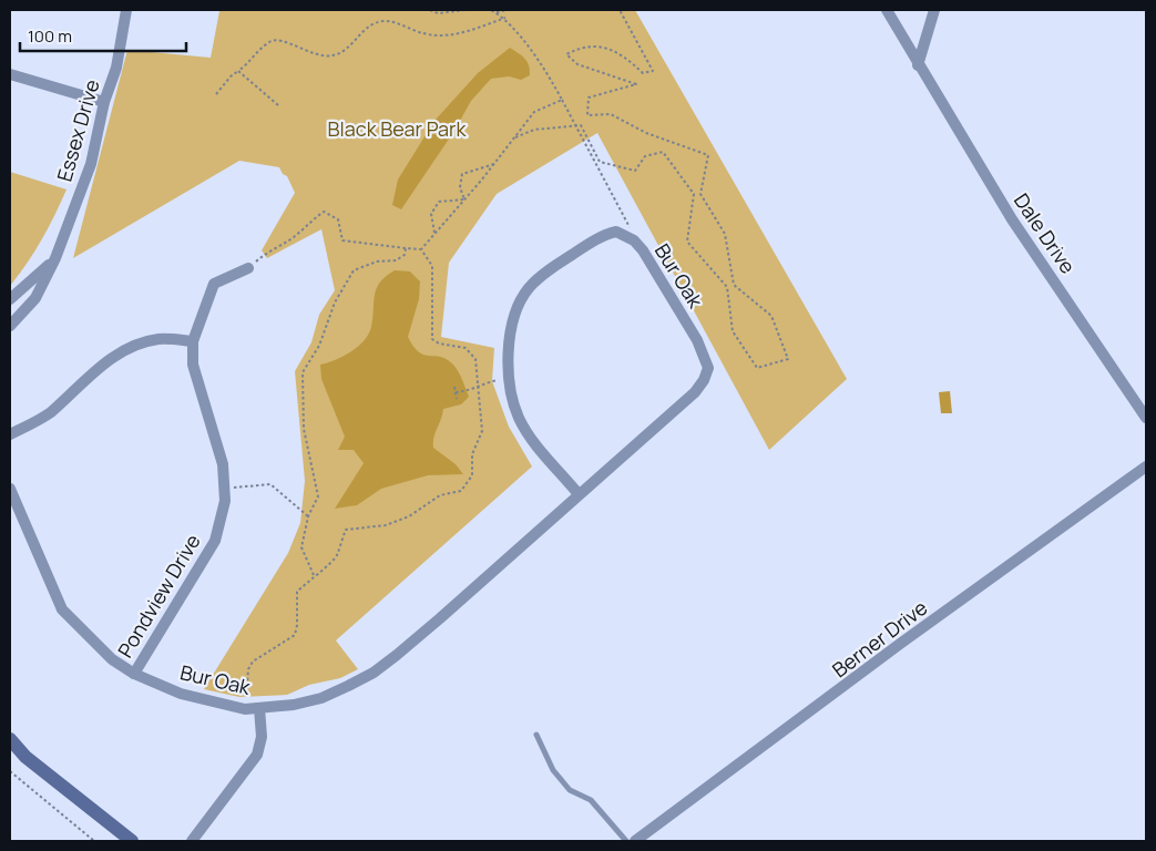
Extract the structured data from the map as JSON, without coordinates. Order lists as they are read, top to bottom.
{
  "streets": {
    "street": [
      "Essex Drive",
      "Dale Drive",
      "Bur Oak",
      "Pondview Drive",
      "Berner Drive"
    ]
  },
  "crossings": [
    ["Bur Oak", "Pondview Drive"]
  ],
  "parks": ["Black Bear Park"],
  "scale_bar": "100 m"
}
